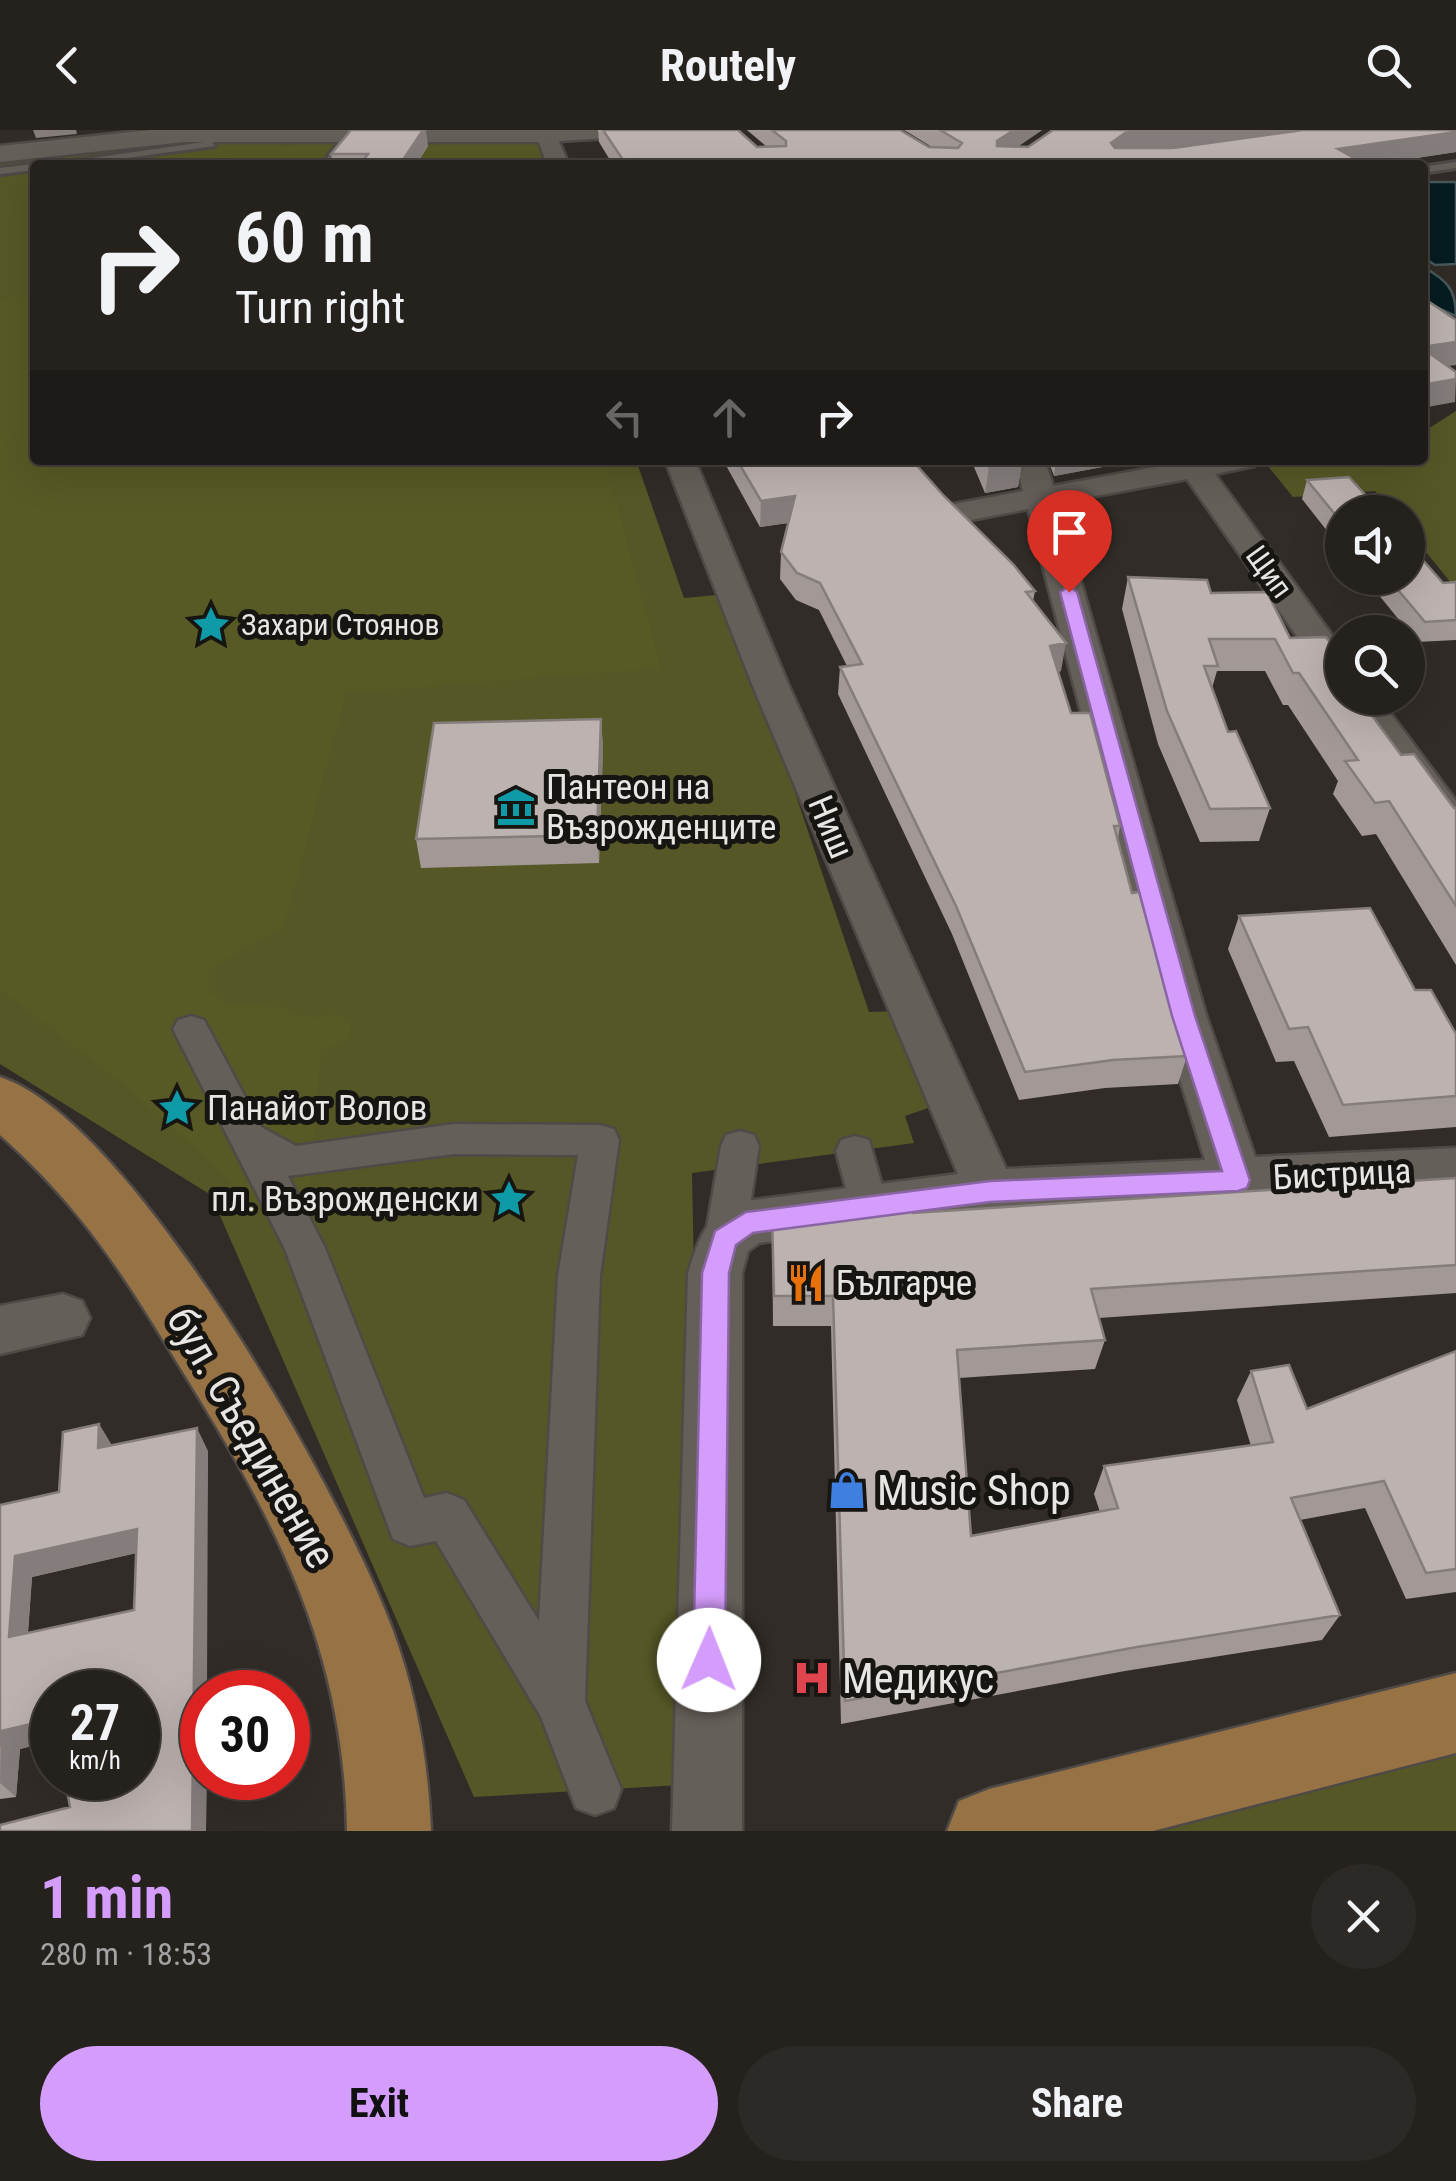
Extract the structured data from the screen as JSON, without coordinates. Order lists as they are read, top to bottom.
{
  "streets": {
    "main road": ["бул. Съединение"],
    "street": ["Щип", "Ниш", "Бистрица"]
  },
  "crossings": [
    ["Ниш", "Бистрица"]
  ],
  "places": {
    "place": ["Захари Стоянов", "Панайот Волов", "пл. Възрожденски"],
    "museum": ["Пантеон на Възрожденците"],
    "restaurant": ["Българче"],
    "shop": ["Music Shop"],
    "hospital": ["Медикус"]
  },
  "page": {
    "header": "Routely",
    "turn": ["60 m", "Turn right"],
    "speed": "27 km/h",
    "limit": "30",
    "heading": ["1 min", "280 m · 18:53"],
    "buttons": ["Exit", "Share"]
  }
}
